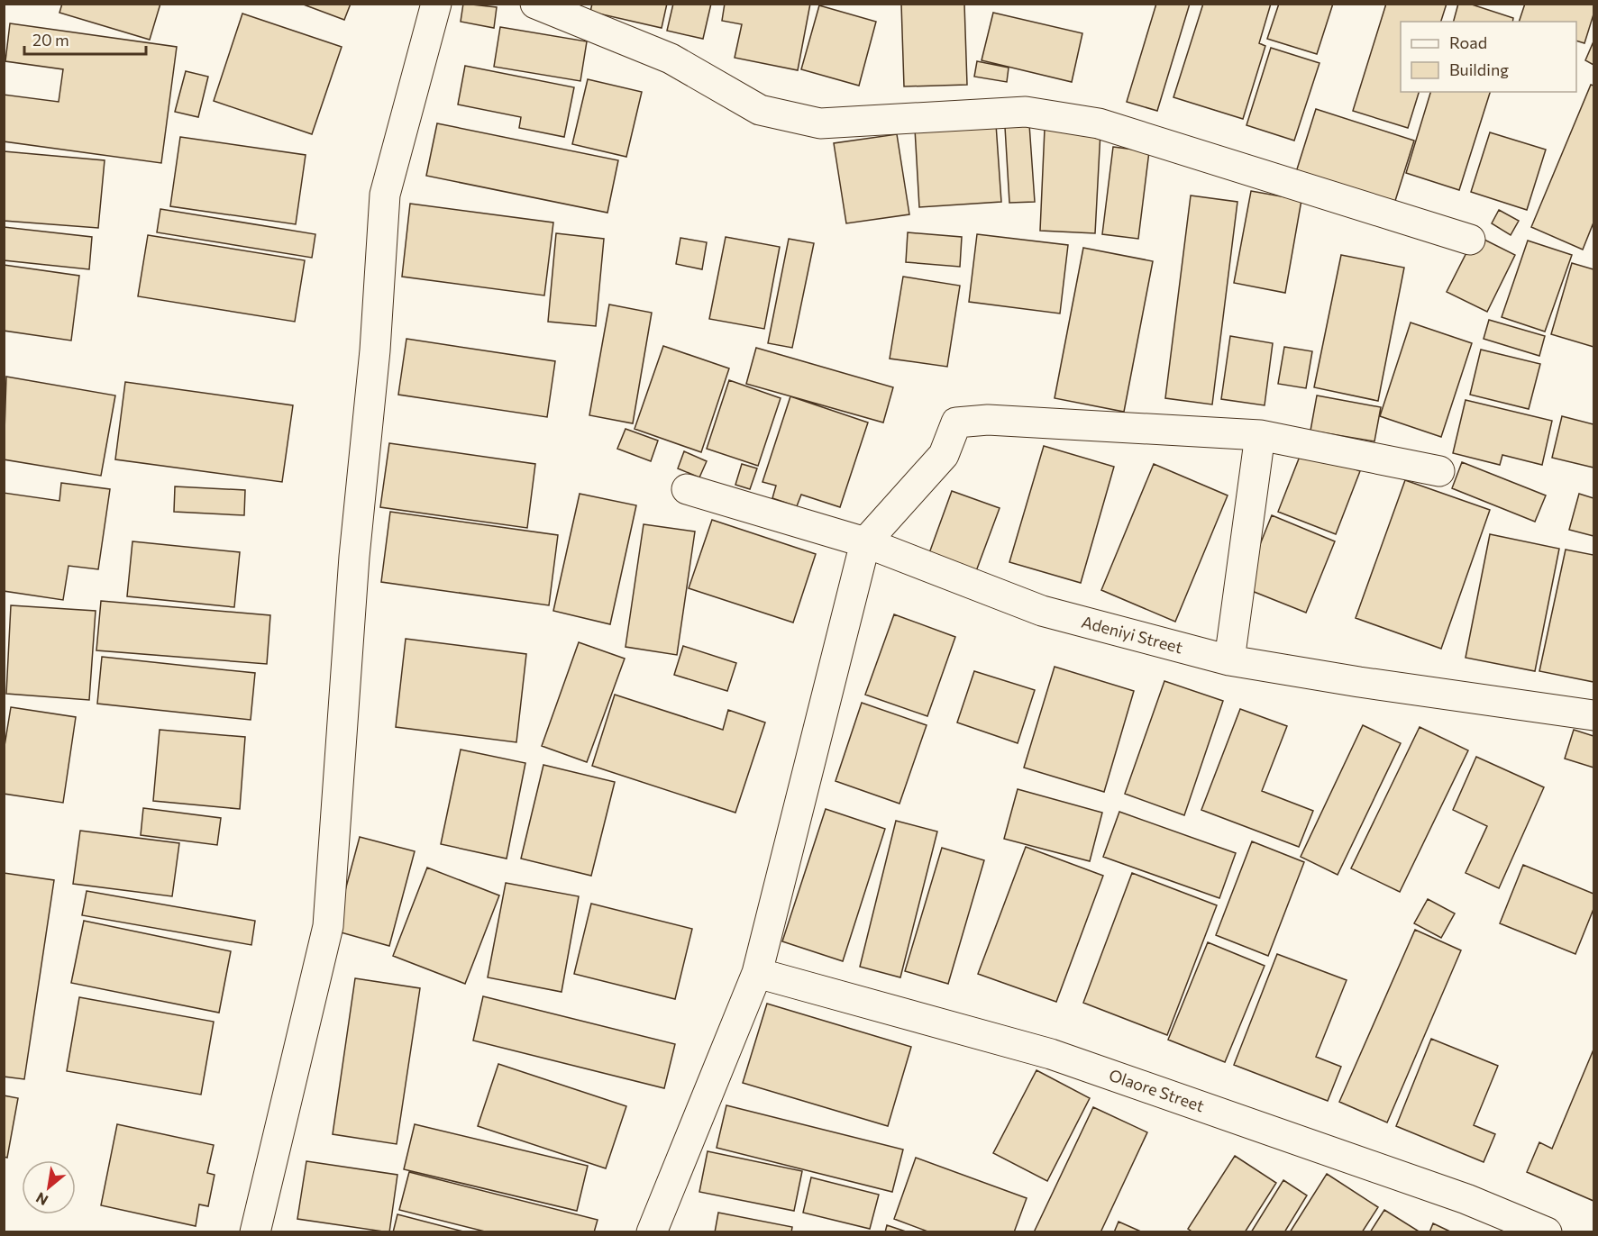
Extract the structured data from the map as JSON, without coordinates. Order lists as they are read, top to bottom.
{
  "streets": {
    "street": ["Adeniyi Street", "Olaore Street"]
  },
  "legend": ["Road", "Building"],
  "scale_bar": "20 m",
  "north": "bottom left"
}
